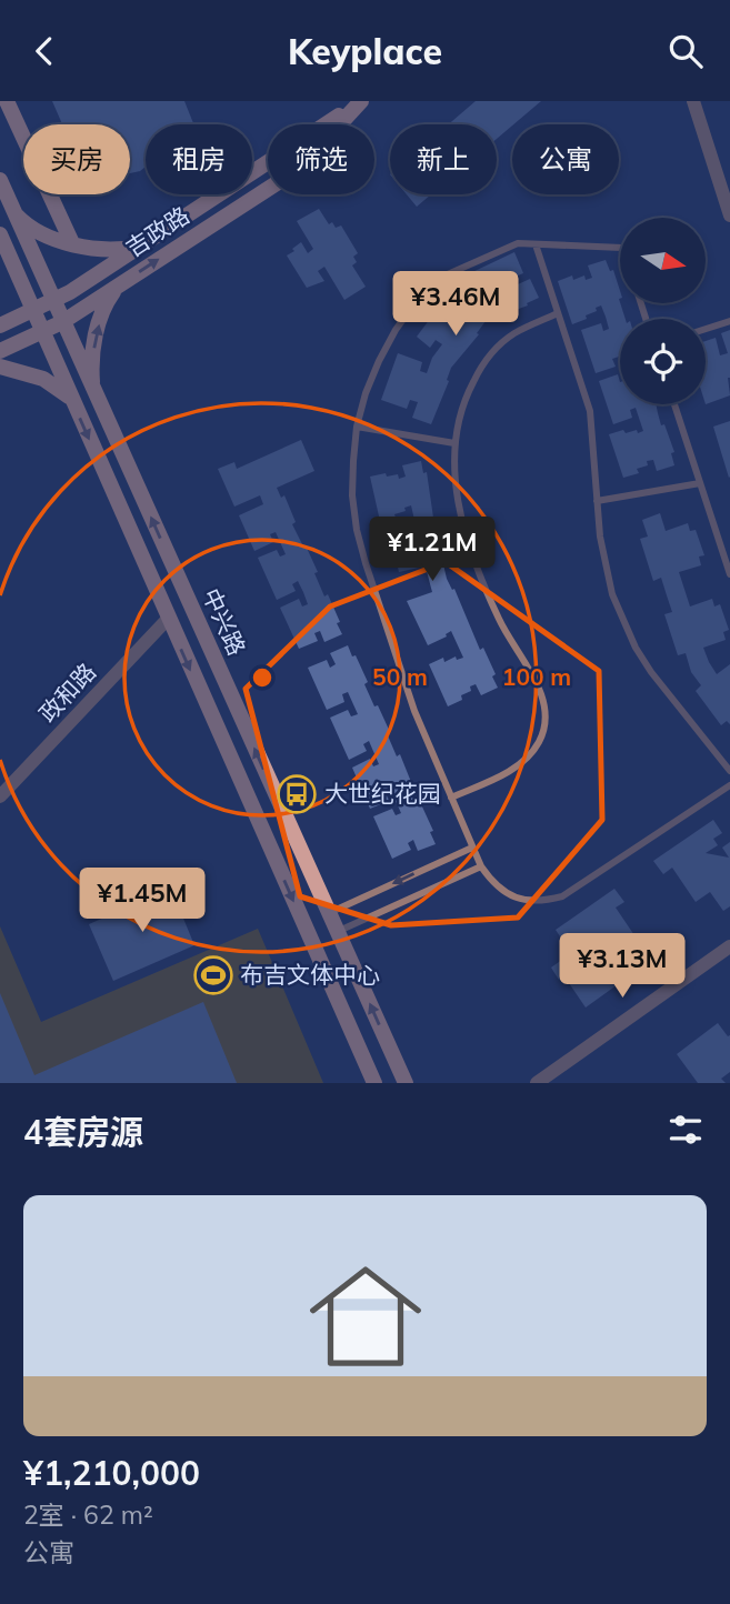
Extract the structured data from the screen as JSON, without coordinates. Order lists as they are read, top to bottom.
{
  "streets": {
    "main road": ["吉政路", "中兴路"],
    "street": ["政和路"]
  },
  "crossings": [
    ["吉政路", "中兴路"]
  ],
  "places": {
    "bus stop": ["大世纪花园"],
    "sports": ["布吉文体中心"]
  },
  "north": "right",
  "page": {
    "header": "Keyplace",
    "chip": [
      "买房",
      "租房",
      "筛选",
      "新上",
      "公寓"
    ],
    "price": [
      "¥3.46M",
      "¥1.21M",
      "¥1.45M",
      "¥3.13M"
    ],
    "heading": "4套房源",
    "list": [
      {
        "name": "¥1,210,000",
        "note": "2室 · 62 m² · 公寓"
      }
    ]
  },
  "rings": ["50 m", "100 m"]
}
